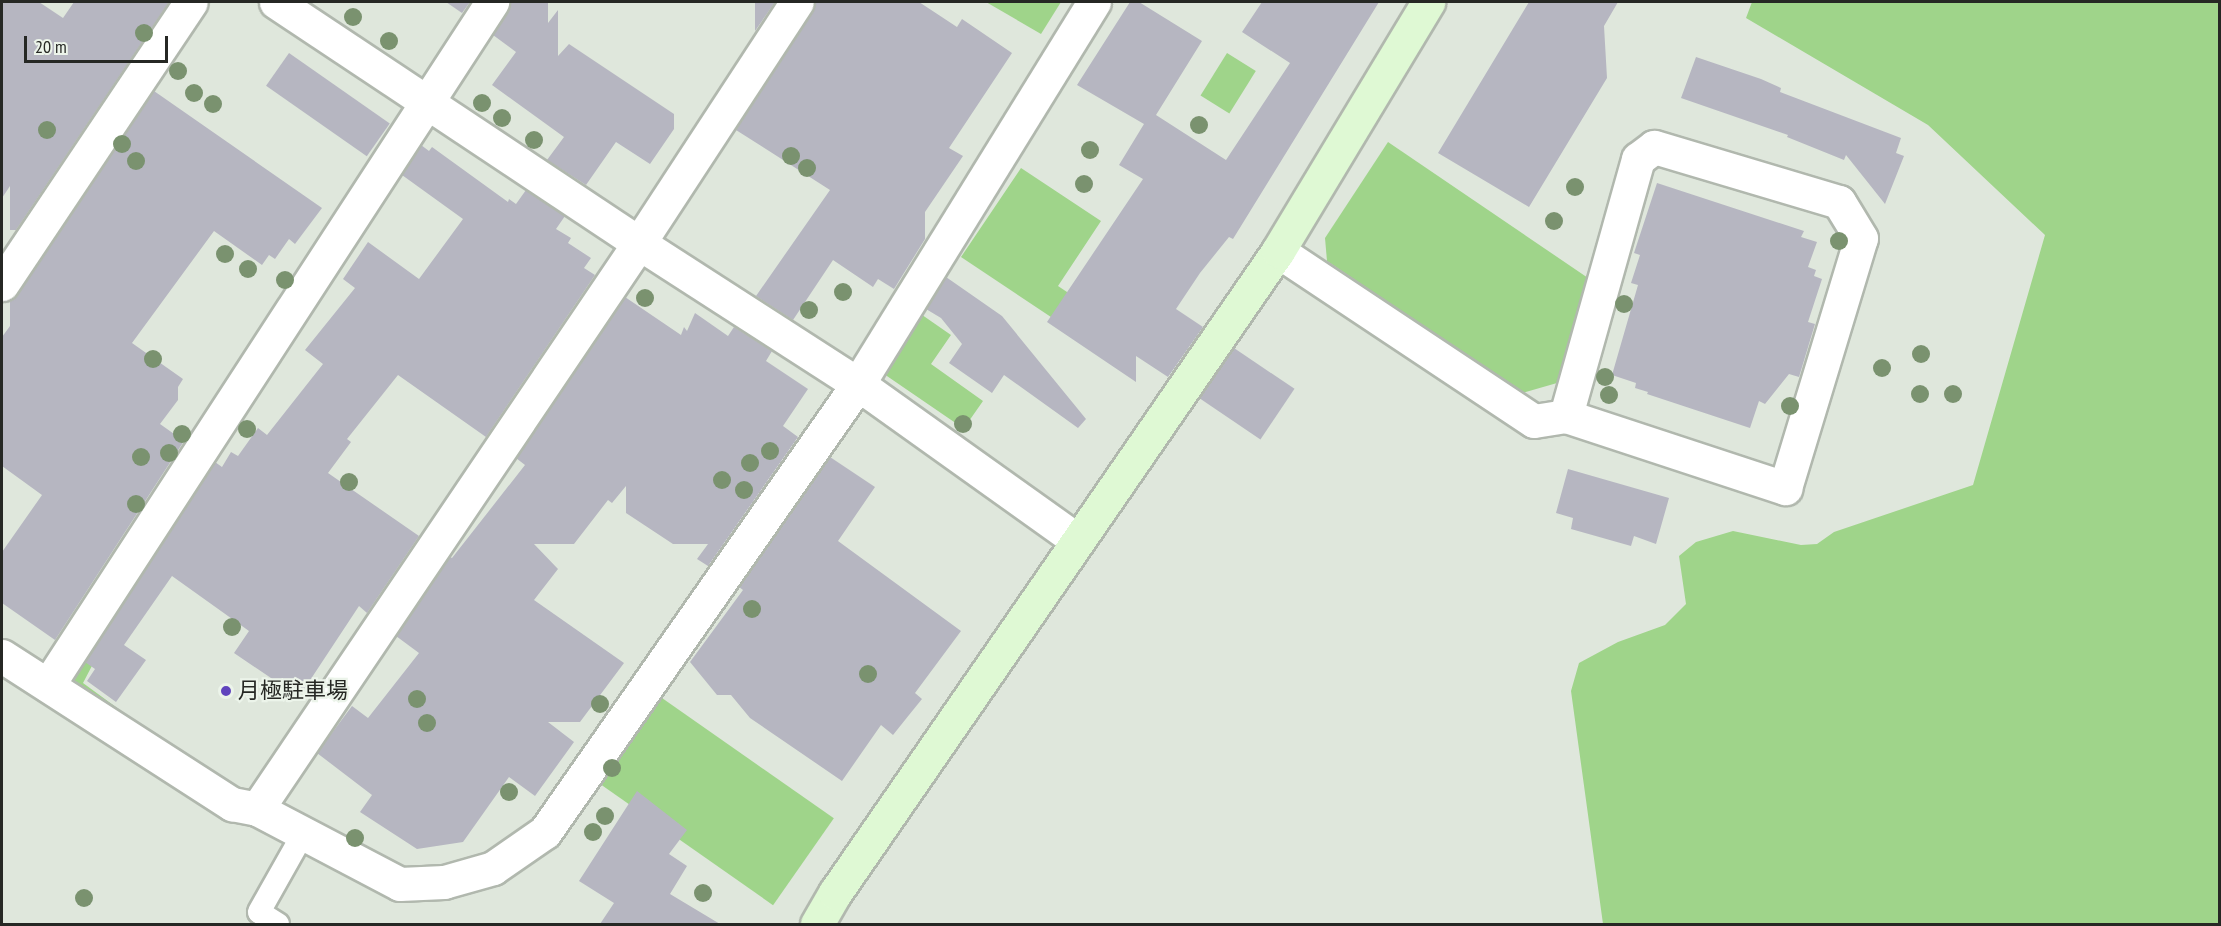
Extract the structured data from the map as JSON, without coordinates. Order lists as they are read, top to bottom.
{
  "places": ["月極駐車場"],
  "scale_bar": "20 m"
}
